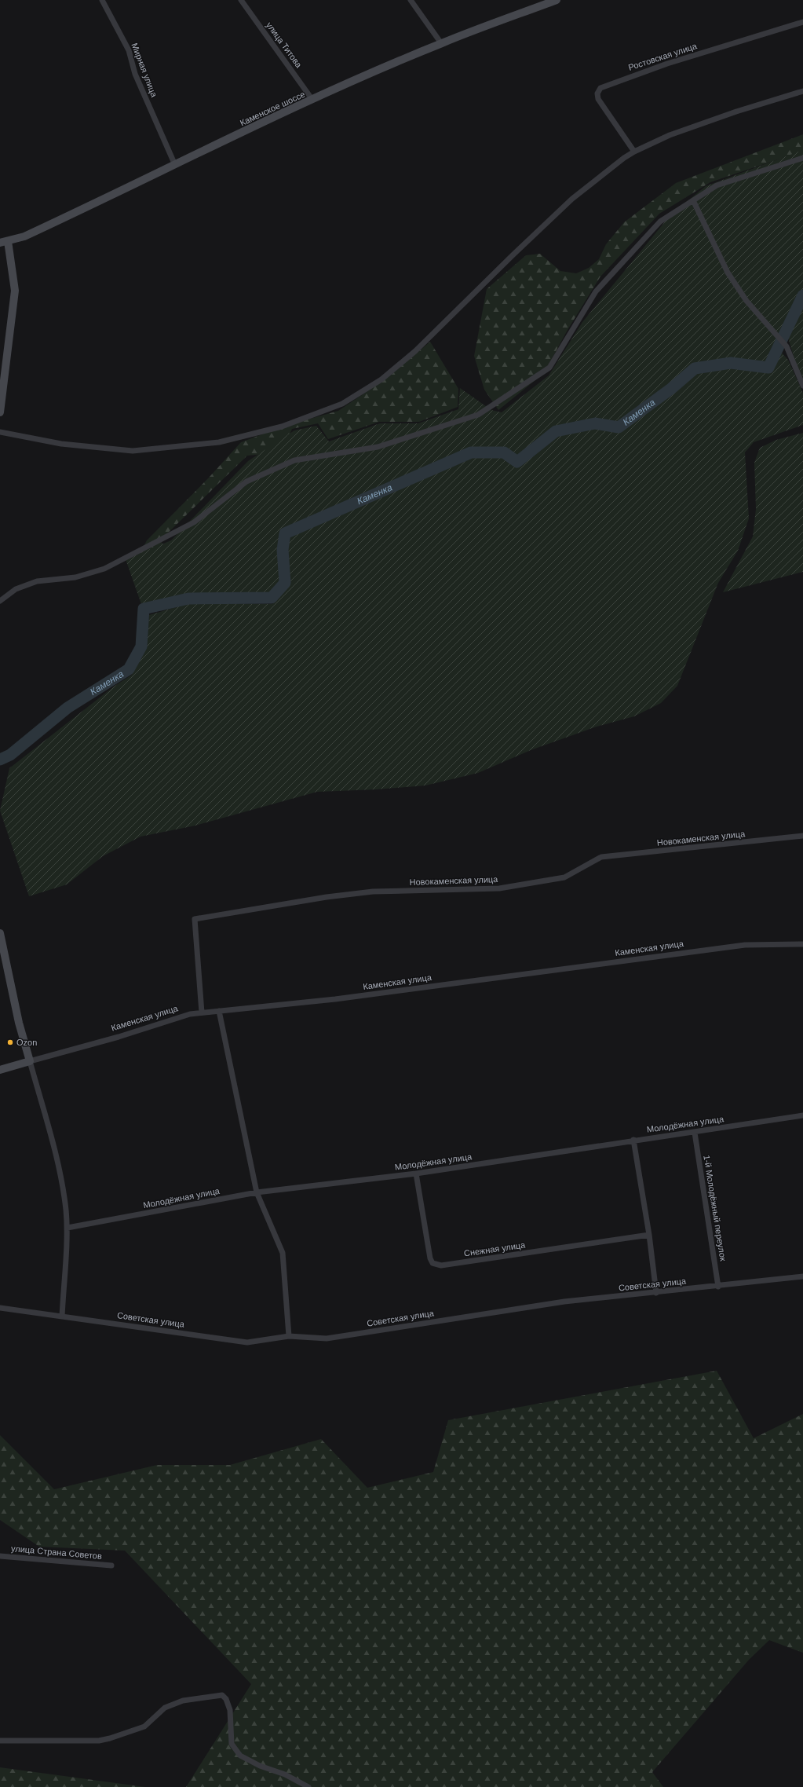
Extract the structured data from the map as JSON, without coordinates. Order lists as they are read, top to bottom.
{
  "streets": {
    "street": [
      "улица Титова",
      "Ростовская улица",
      "Мирная улица",
      "Каменское шоссе",
      "Новокаменская улица",
      "Каменская улица",
      "Молодёжная улица",
      "1-й Молодёжный переулок",
      "Снежная улица",
      "Советская улица",
      "улица Страна Советов"
    ]
  },
  "crossings": [
    ["улица Титова", "Каменское шоссе"],
    ["Мирная улица", "Каменское шоссе"],
    ["Новокаменская улица", "Каменская улица"],
    ["Молодёжная улица", "1-й Молодёжный переулок"],
    ["Молодёжная улица", "Снежная улица"],
    ["1-й Молодёжный переулок", "Советская улица"]
  ],
  "water": ["Каменка"],
  "places": ["Ozon"]
}
